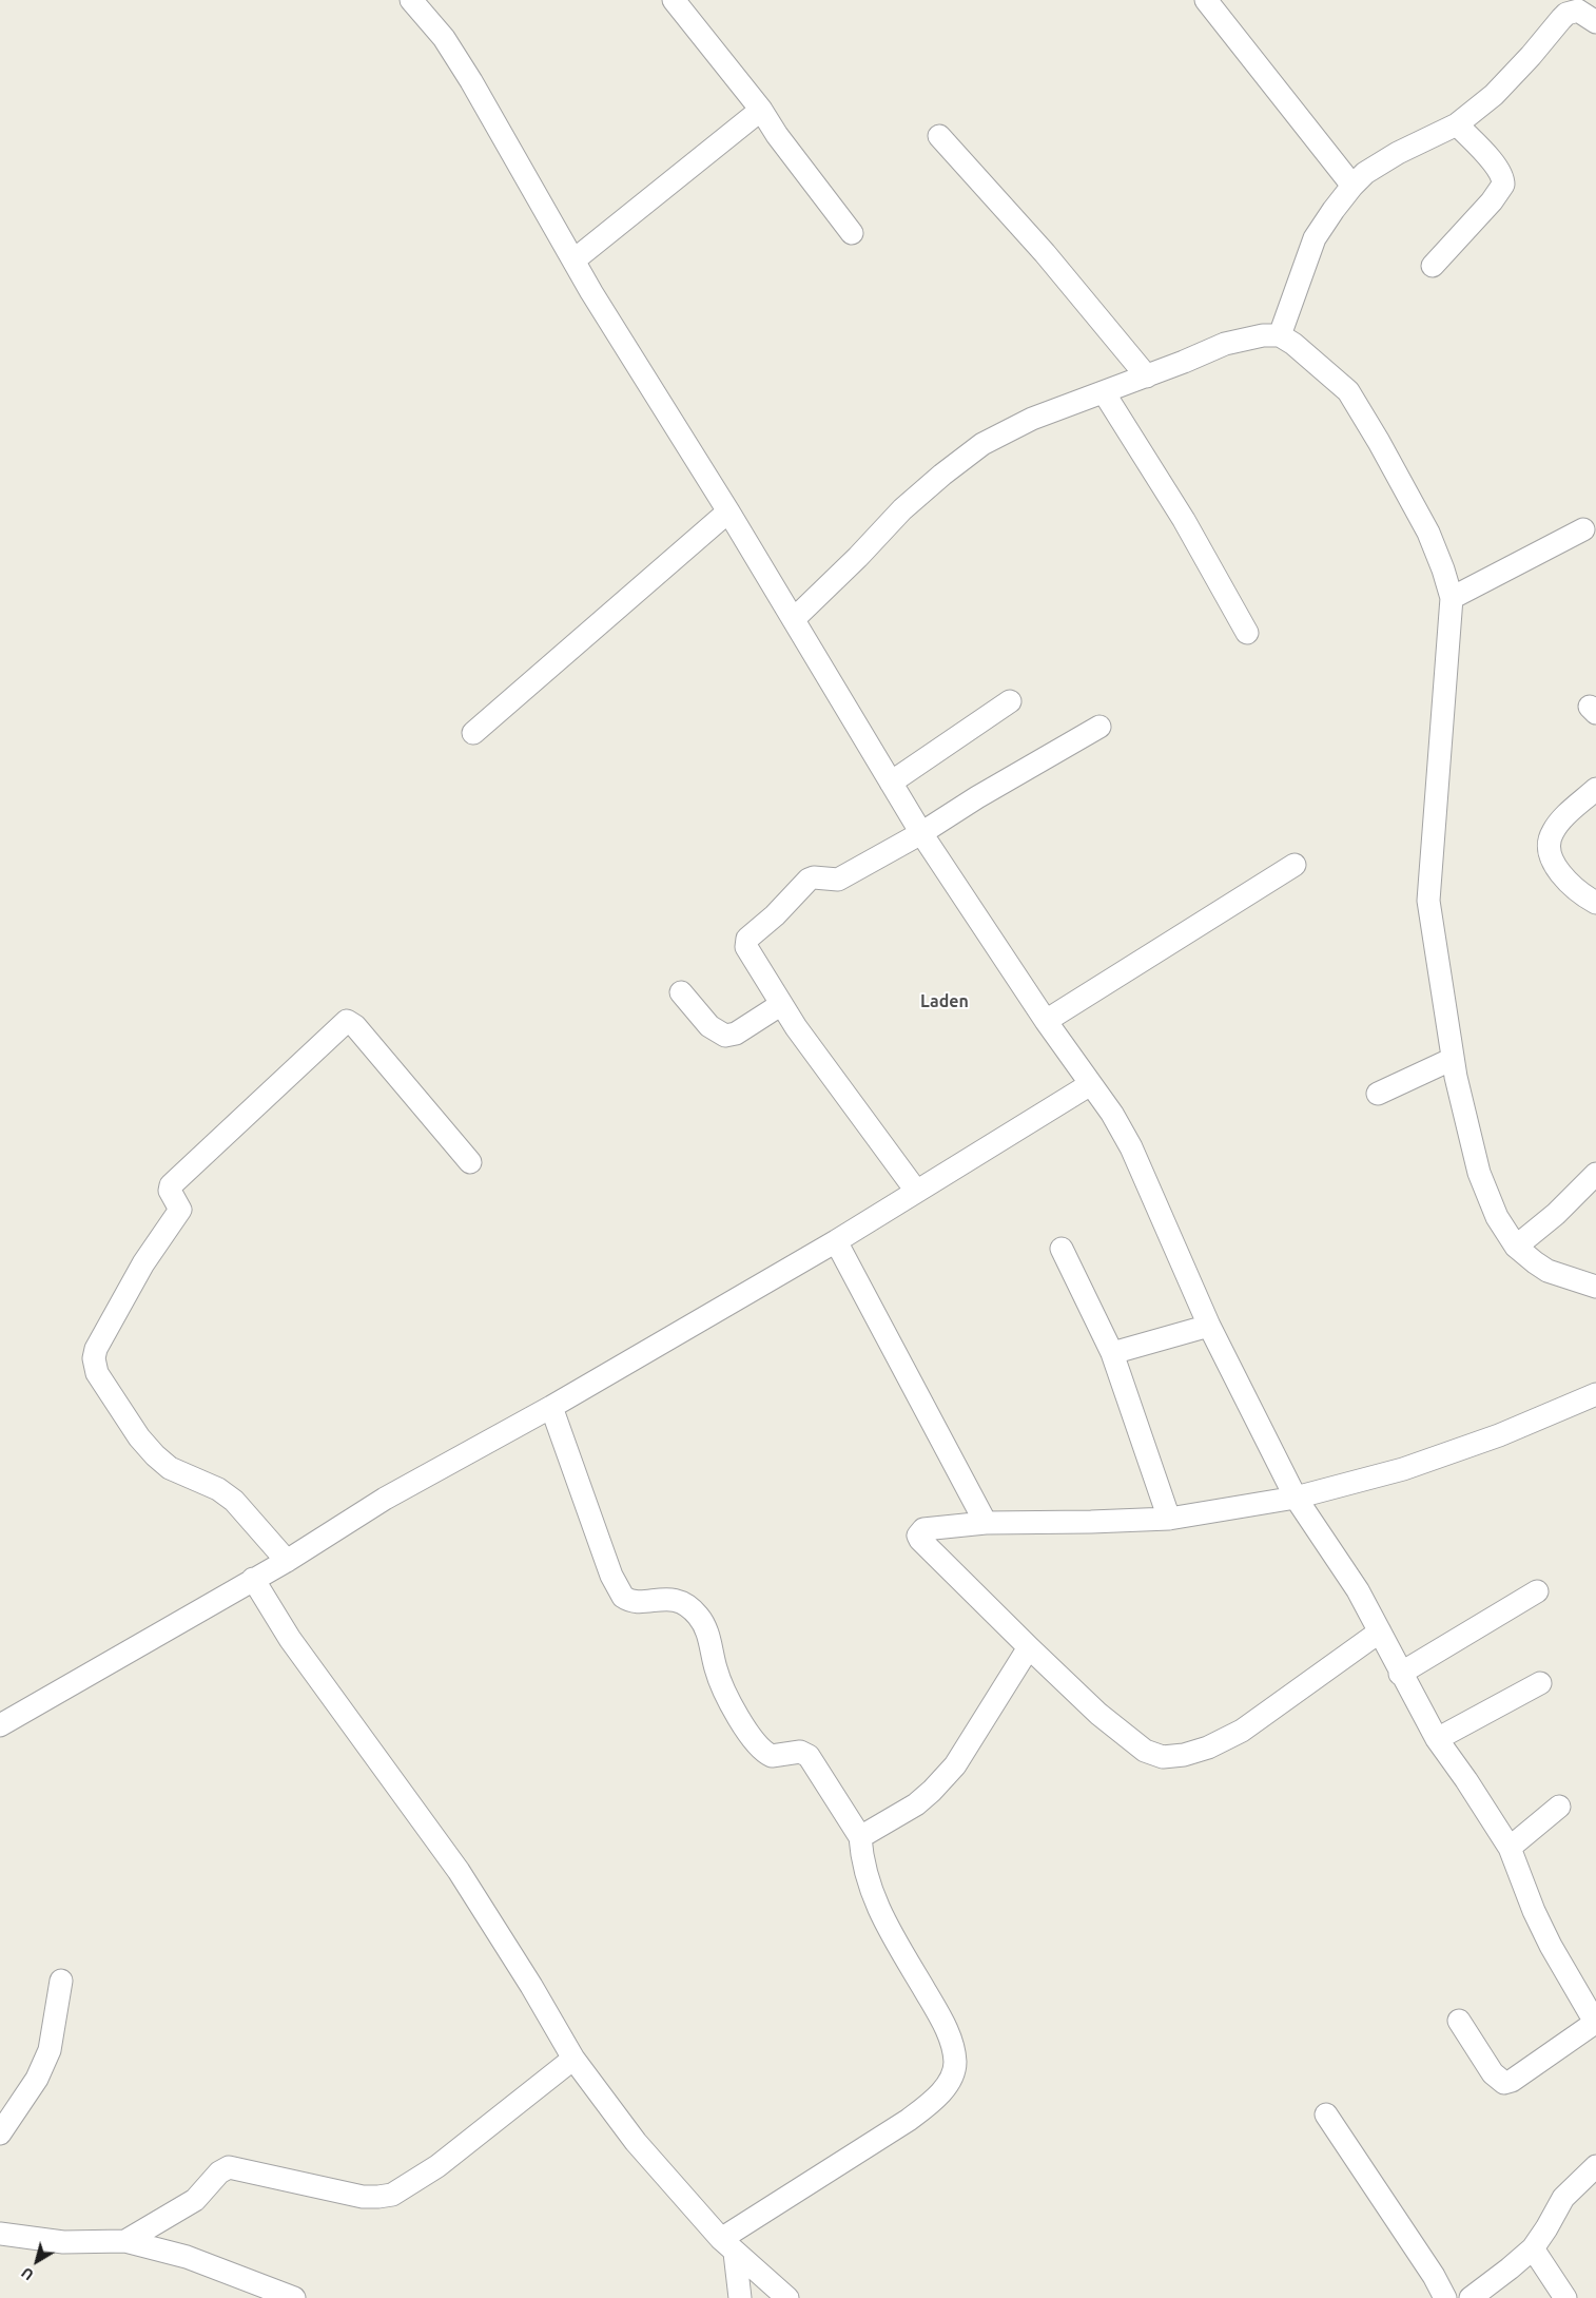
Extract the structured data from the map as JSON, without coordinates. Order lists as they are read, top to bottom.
{
  "districts": ["Laden"],
  "north": "bottom left"
}
